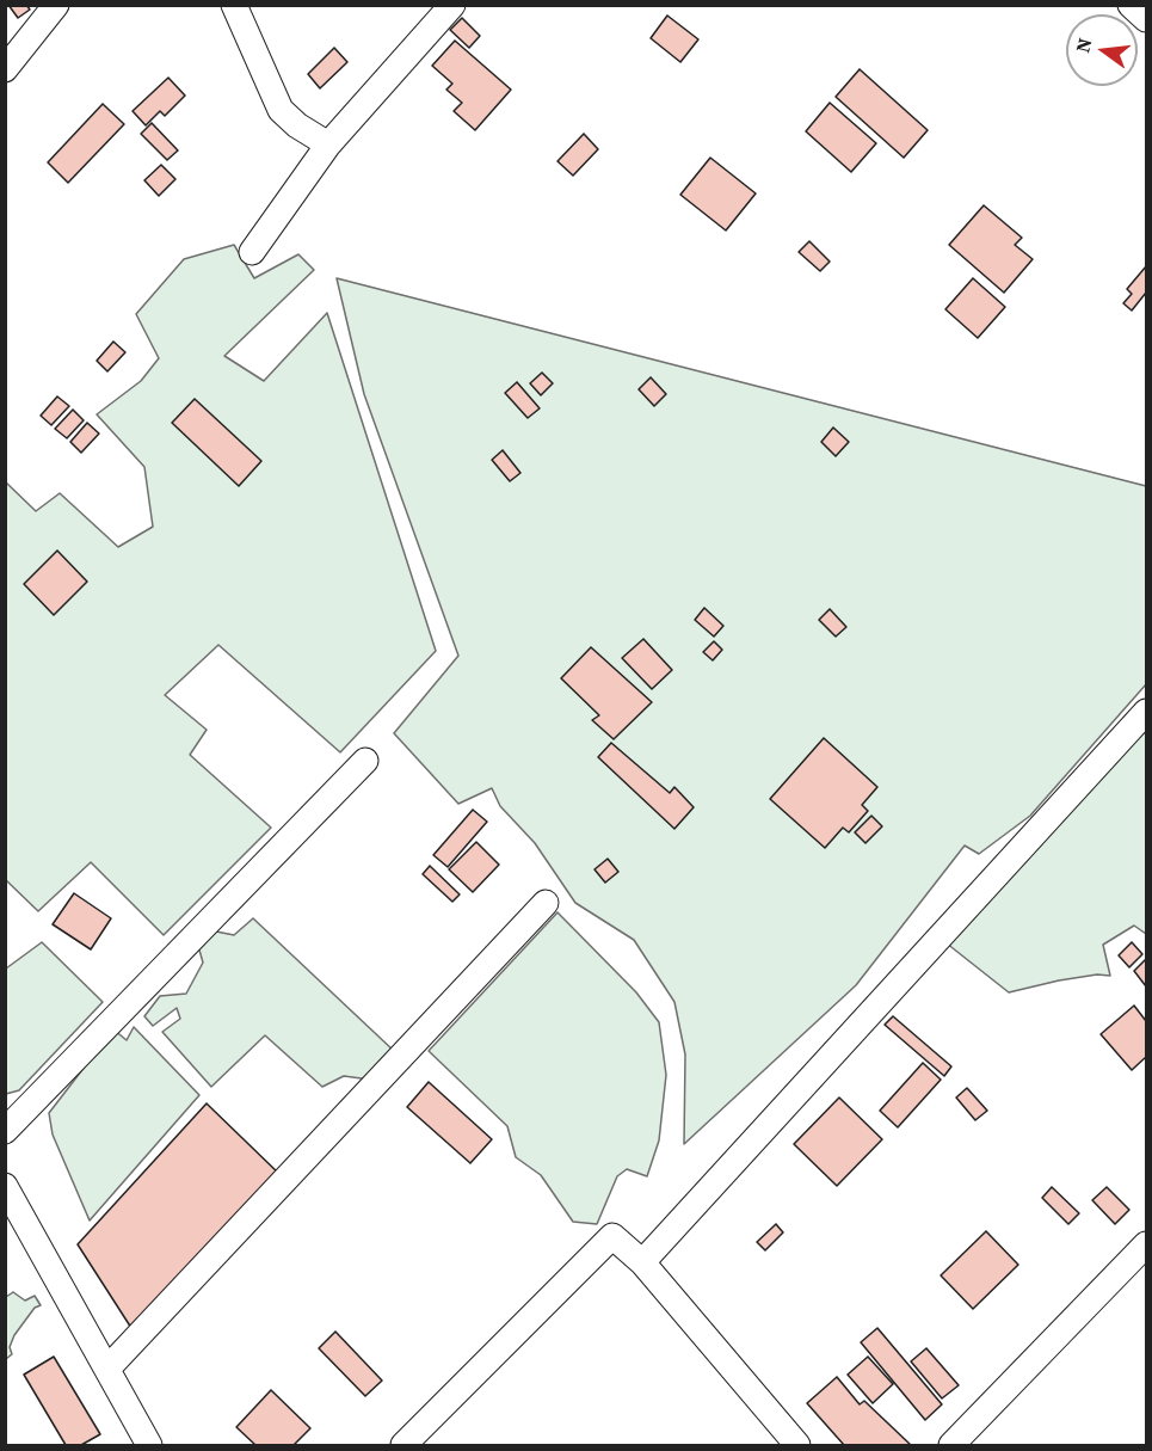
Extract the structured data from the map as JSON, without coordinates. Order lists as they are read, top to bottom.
{
  "north": "left"
}
